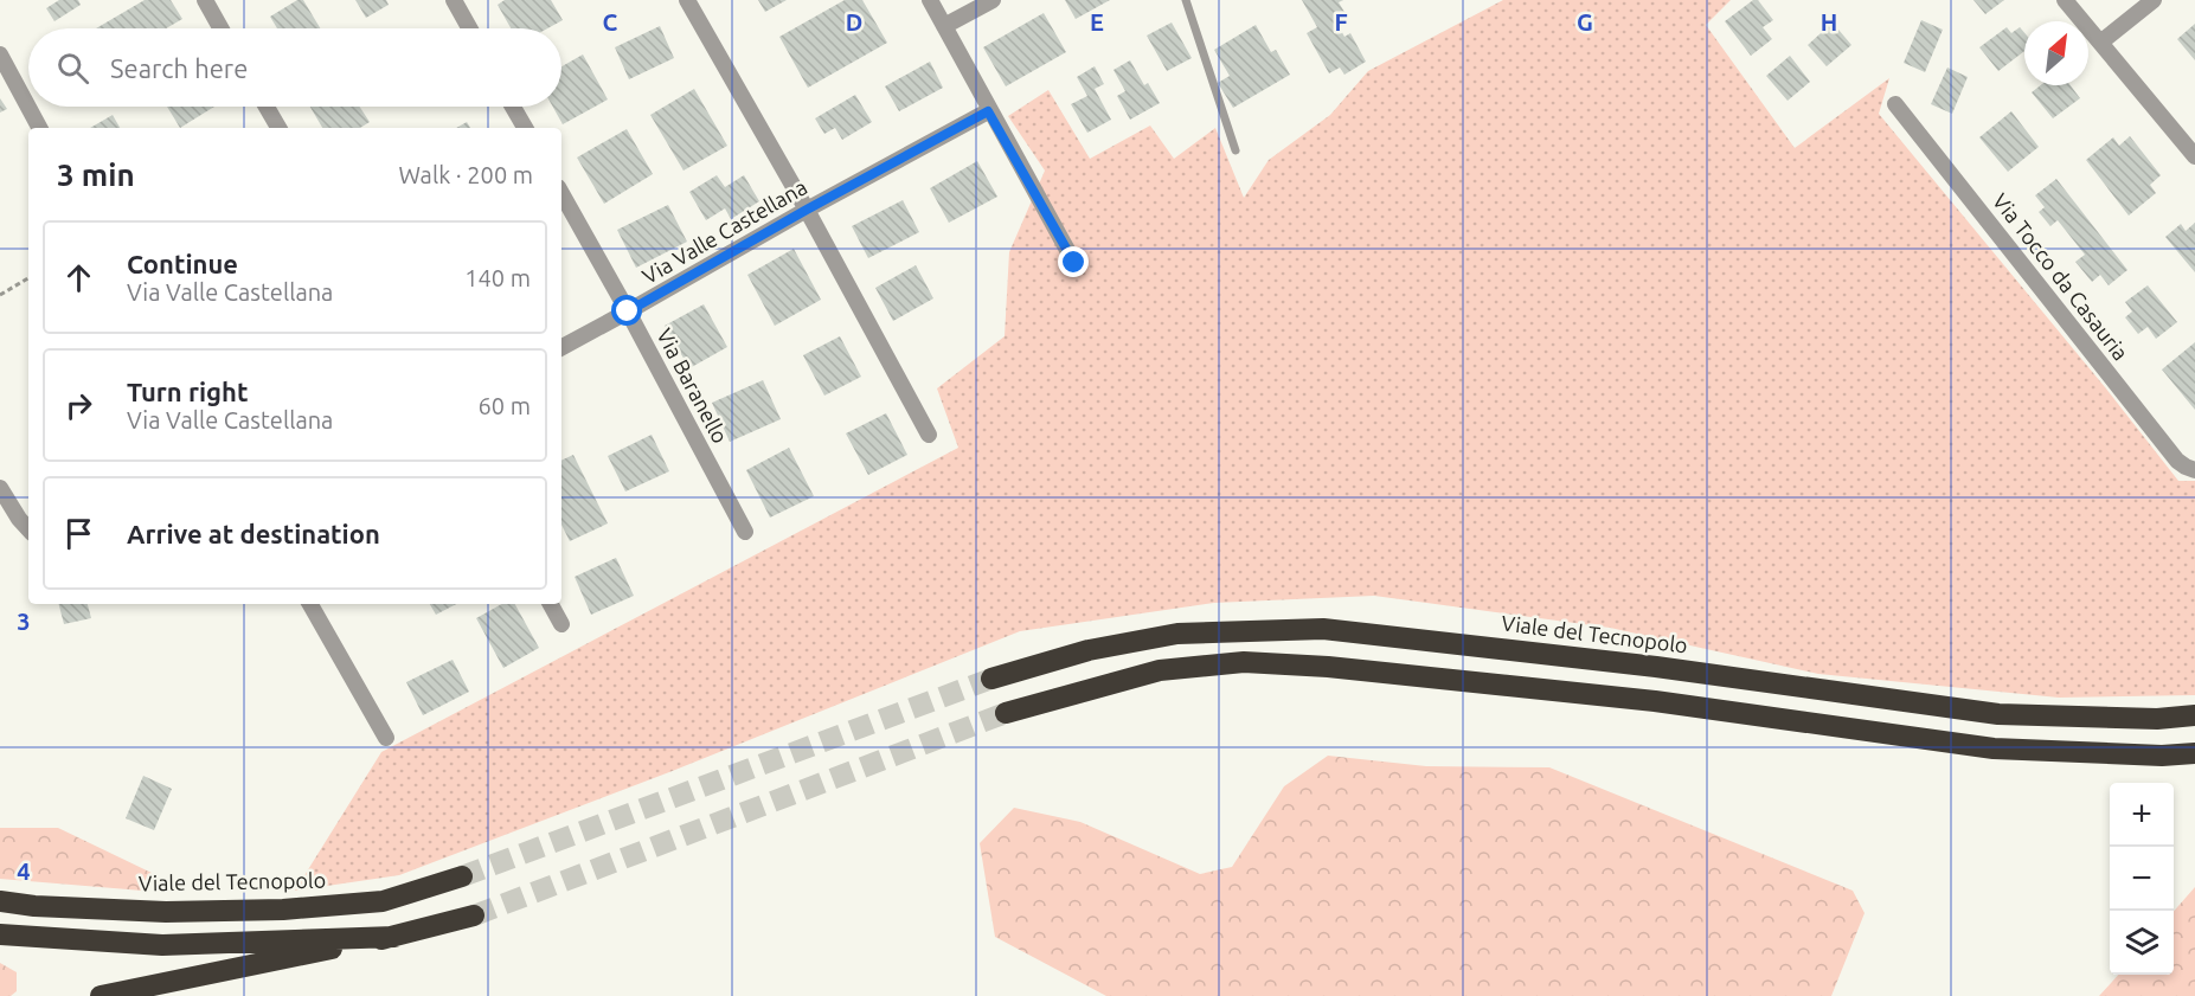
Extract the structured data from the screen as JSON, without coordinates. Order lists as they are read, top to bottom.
{
  "streets": {
    "highway": ["Viale del Tecnopolo"],
    "street": ["Via Valle Castellana", "Via Tocco da Casauria", "Via Baranello"]
  },
  "crossings": [
    ["Via Valle Castellana", "Via Baranello"]
  ],
  "north": "top right",
  "page": {
    "search": "Search here",
    "heading": ["3 min", "Walk · 200 m"],
    "list": [
      ["Continue", "Via Valle Castellana", "140 m"],
      ["Turn right", "Via Valle Castellana", "60 m"],
      "Arrive at destination"
    ],
    "map_buttons": ["+", "−"]
  },
  "grid": {
    "columns": [
      "C",
      "D",
      "E",
      "F",
      "G",
      "H"
    ],
    "rows": ["3", "4"]
  }
}
